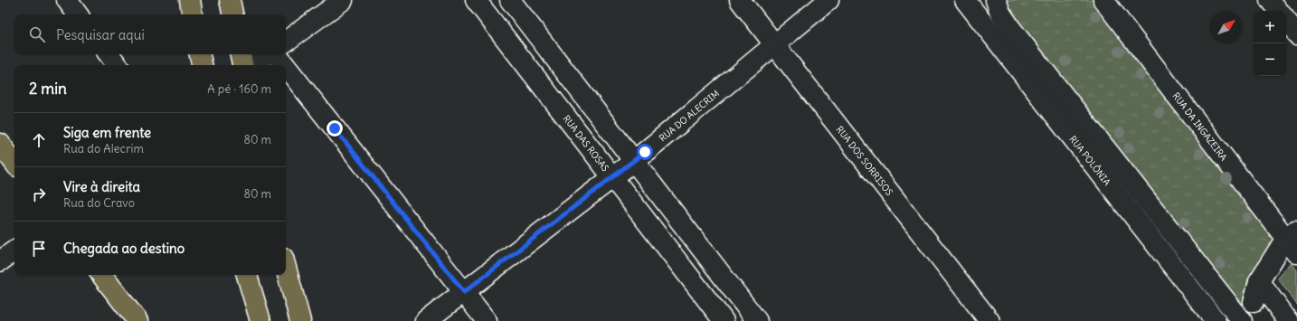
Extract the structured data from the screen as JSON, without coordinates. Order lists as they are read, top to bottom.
{
  "streets": {
    "street": [
      "RUA DO ALECRIM",
      "RUA DA INGAZEIRA",
      "RUA DAS ROSAS",
      "RUA DOS SORRISOS",
      "RUA POLÔNIA"
    ]
  },
  "crossings": [
    ["RUA DO ALECRIM", "RUA DAS ROSAS"],
    ["RUA DO ALECRIM", "RUA DOS SORRISOS"]
  ],
  "north": "top right",
  "page": {
    "map_buttons": ["+", "−"],
    "search": "Pesquisar aqui",
    "heading": ["2 min", "A pé · 160 m"],
    "list": [
      ["Siga em frente", "Rua do Alecrim", "80 m"],
      ["Vire à direita", "Rua do Cravo", "80 m"],
      "Chegada ao destino"
    ]
  }
}
